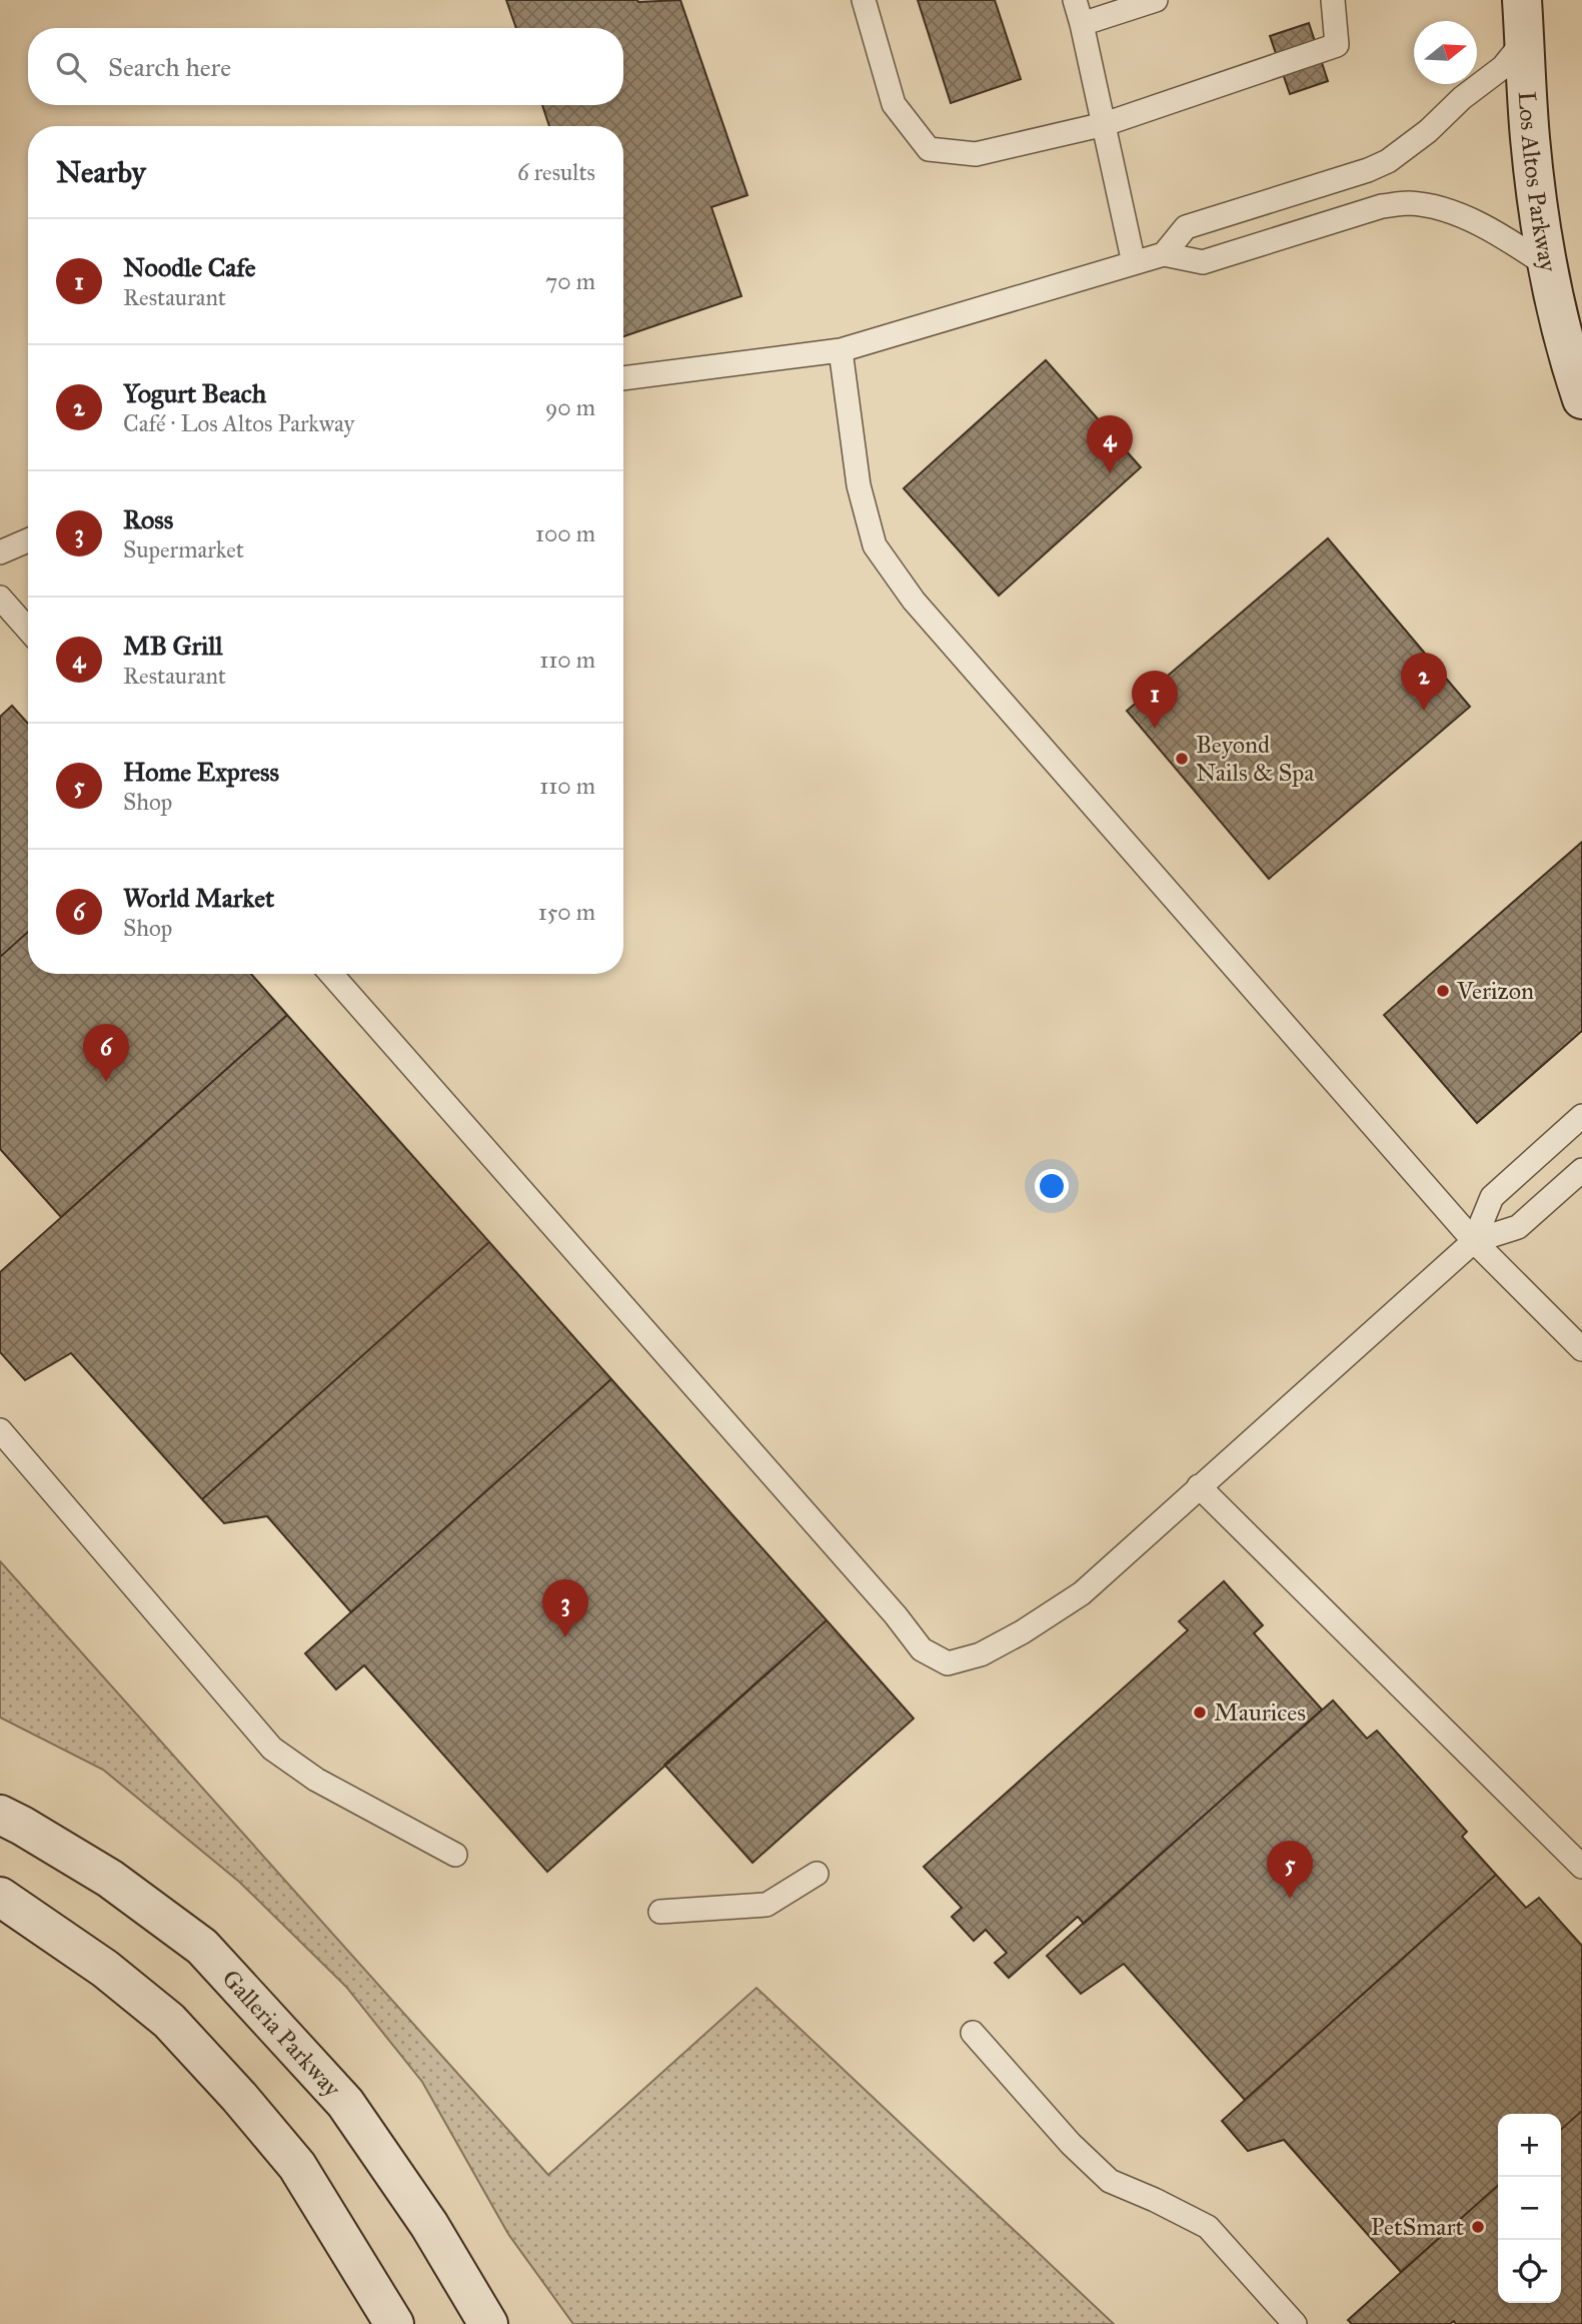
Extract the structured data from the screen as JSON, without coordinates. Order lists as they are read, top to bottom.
{
  "streets": {
    "street": ["Los Altos Parkway", "Galleria Parkway"]
  },
  "places": [
    "Beyond Nails & Spa",
    "Verizon",
    "Maurices",
    "PetSmart"
  ],
  "north": "right",
  "page": {
    "search": "Search here",
    "heading": ["Nearby", "6 results"],
    "list": [
      {
        "mark": "1",
        "name": "Noodle Cafe",
        "note": "Restaurant",
        "value": "70 m"
      },
      {
        "mark": "2",
        "name": "Yogurt Beach",
        "note": "Café · Los Altos Parkway",
        "value": "90 m"
      },
      {
        "mark": "3",
        "name": "Ross",
        "note": "Supermarket",
        "value": "100 m"
      },
      {
        "mark": "4",
        "name": "MB Grill",
        "note": "Restaurant",
        "value": "110 m"
      },
      {
        "mark": "5",
        "name": "Home Express",
        "note": "Shop",
        "value": "110 m"
      },
      {
        "mark": "6",
        "name": "World Market",
        "note": "Shop",
        "value": "150 m"
      }
    ],
    "pins": [
      "4",
      "2",
      "1",
      "6",
      "3",
      "5"
    ],
    "map_buttons": ["+", "−"]
  }
}
